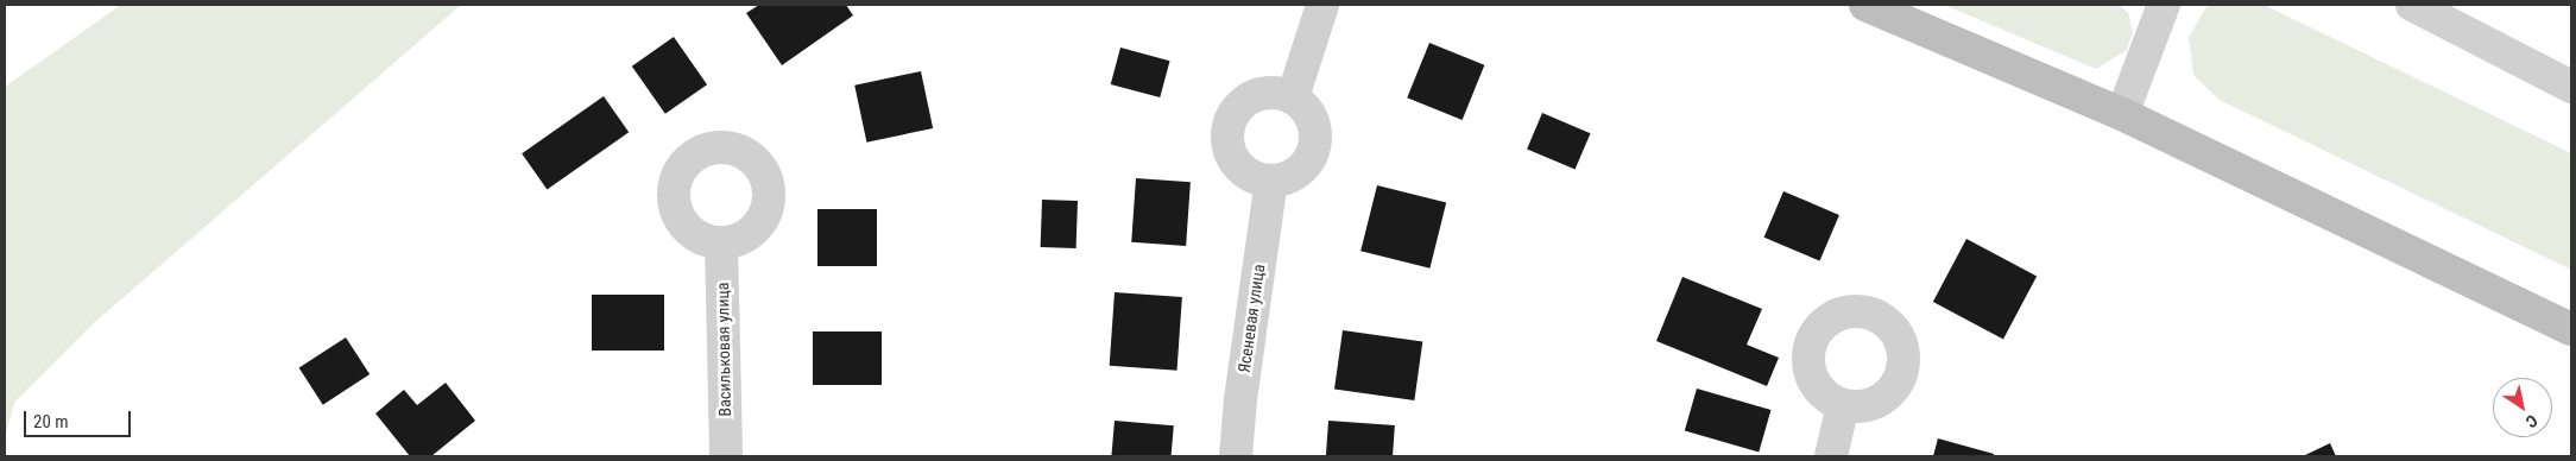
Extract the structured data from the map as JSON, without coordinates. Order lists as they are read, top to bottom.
{
  "streets": {
    "street": ["Ясеневая улица", "Васильковая улица"]
  },
  "scale_bar": "20 m",
  "north": "bottom right"
}
